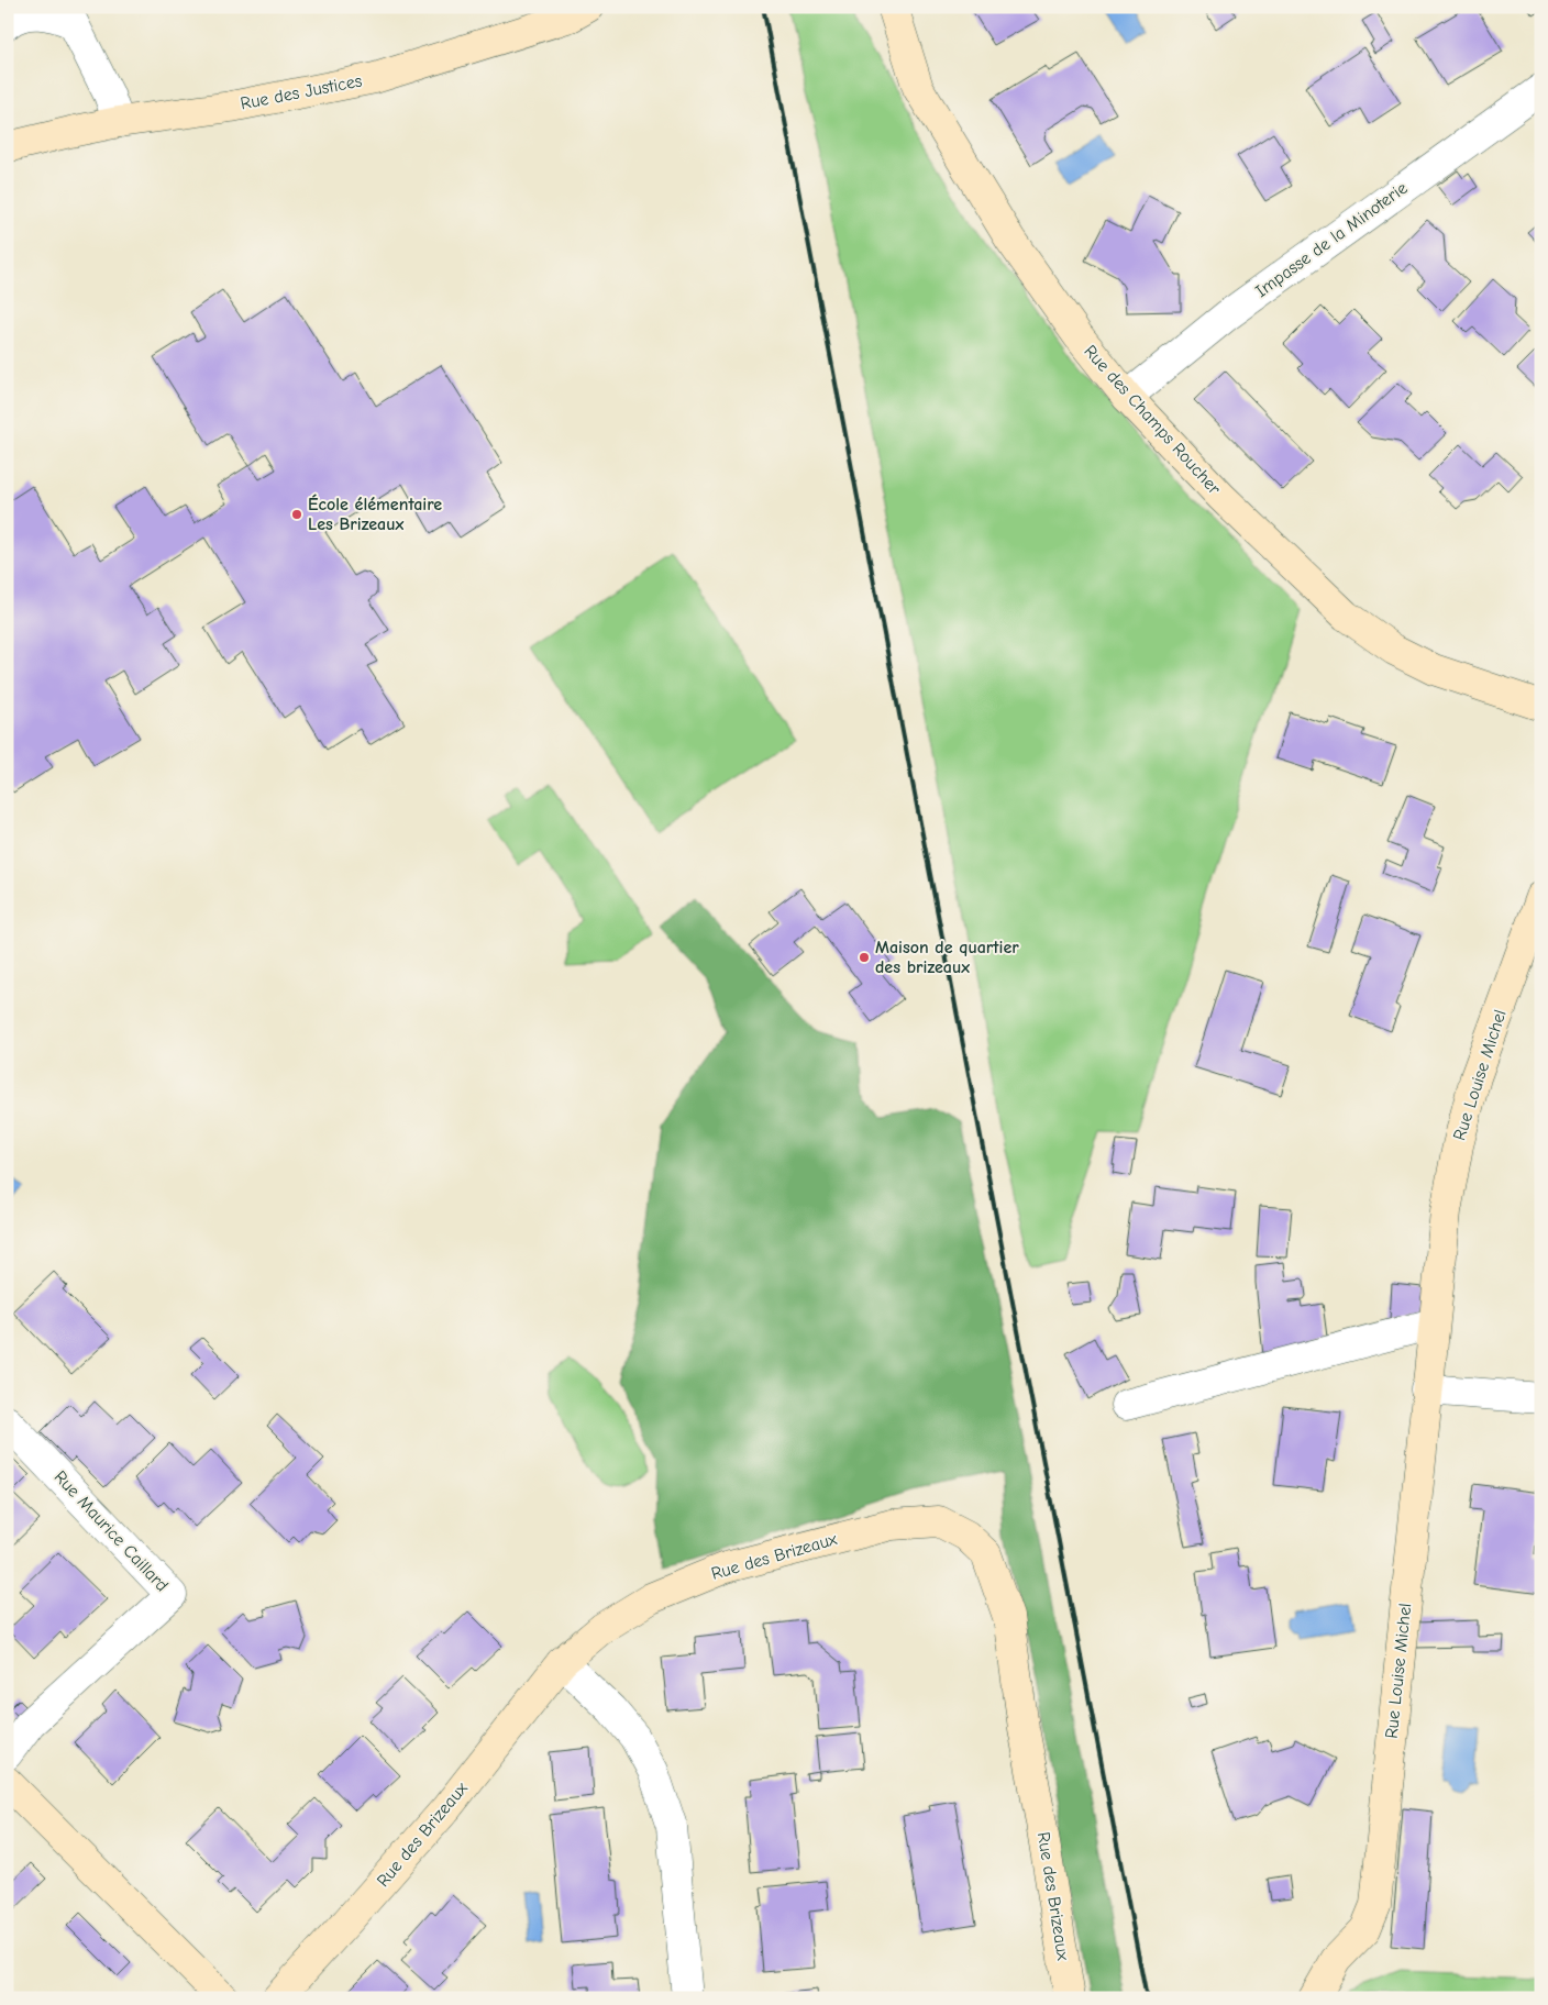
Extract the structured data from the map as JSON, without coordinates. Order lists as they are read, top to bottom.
{
  "streets": {
    "street": [
      "Rue des Justices",
      "Impasse de la Minoterie",
      "Rue des Champs Roucher",
      "Rue Louise Michel",
      "Rue Maurice Caillard",
      "Rue des Brizeaux"
    ]
  },
  "crossings": [
    ["Impasse de la Minoterie", "Rue des Champs Roucher"]
  ],
  "places": ["École élémentaire Les Brizeaux", "Maison de quartier des brizeaux"]
}
